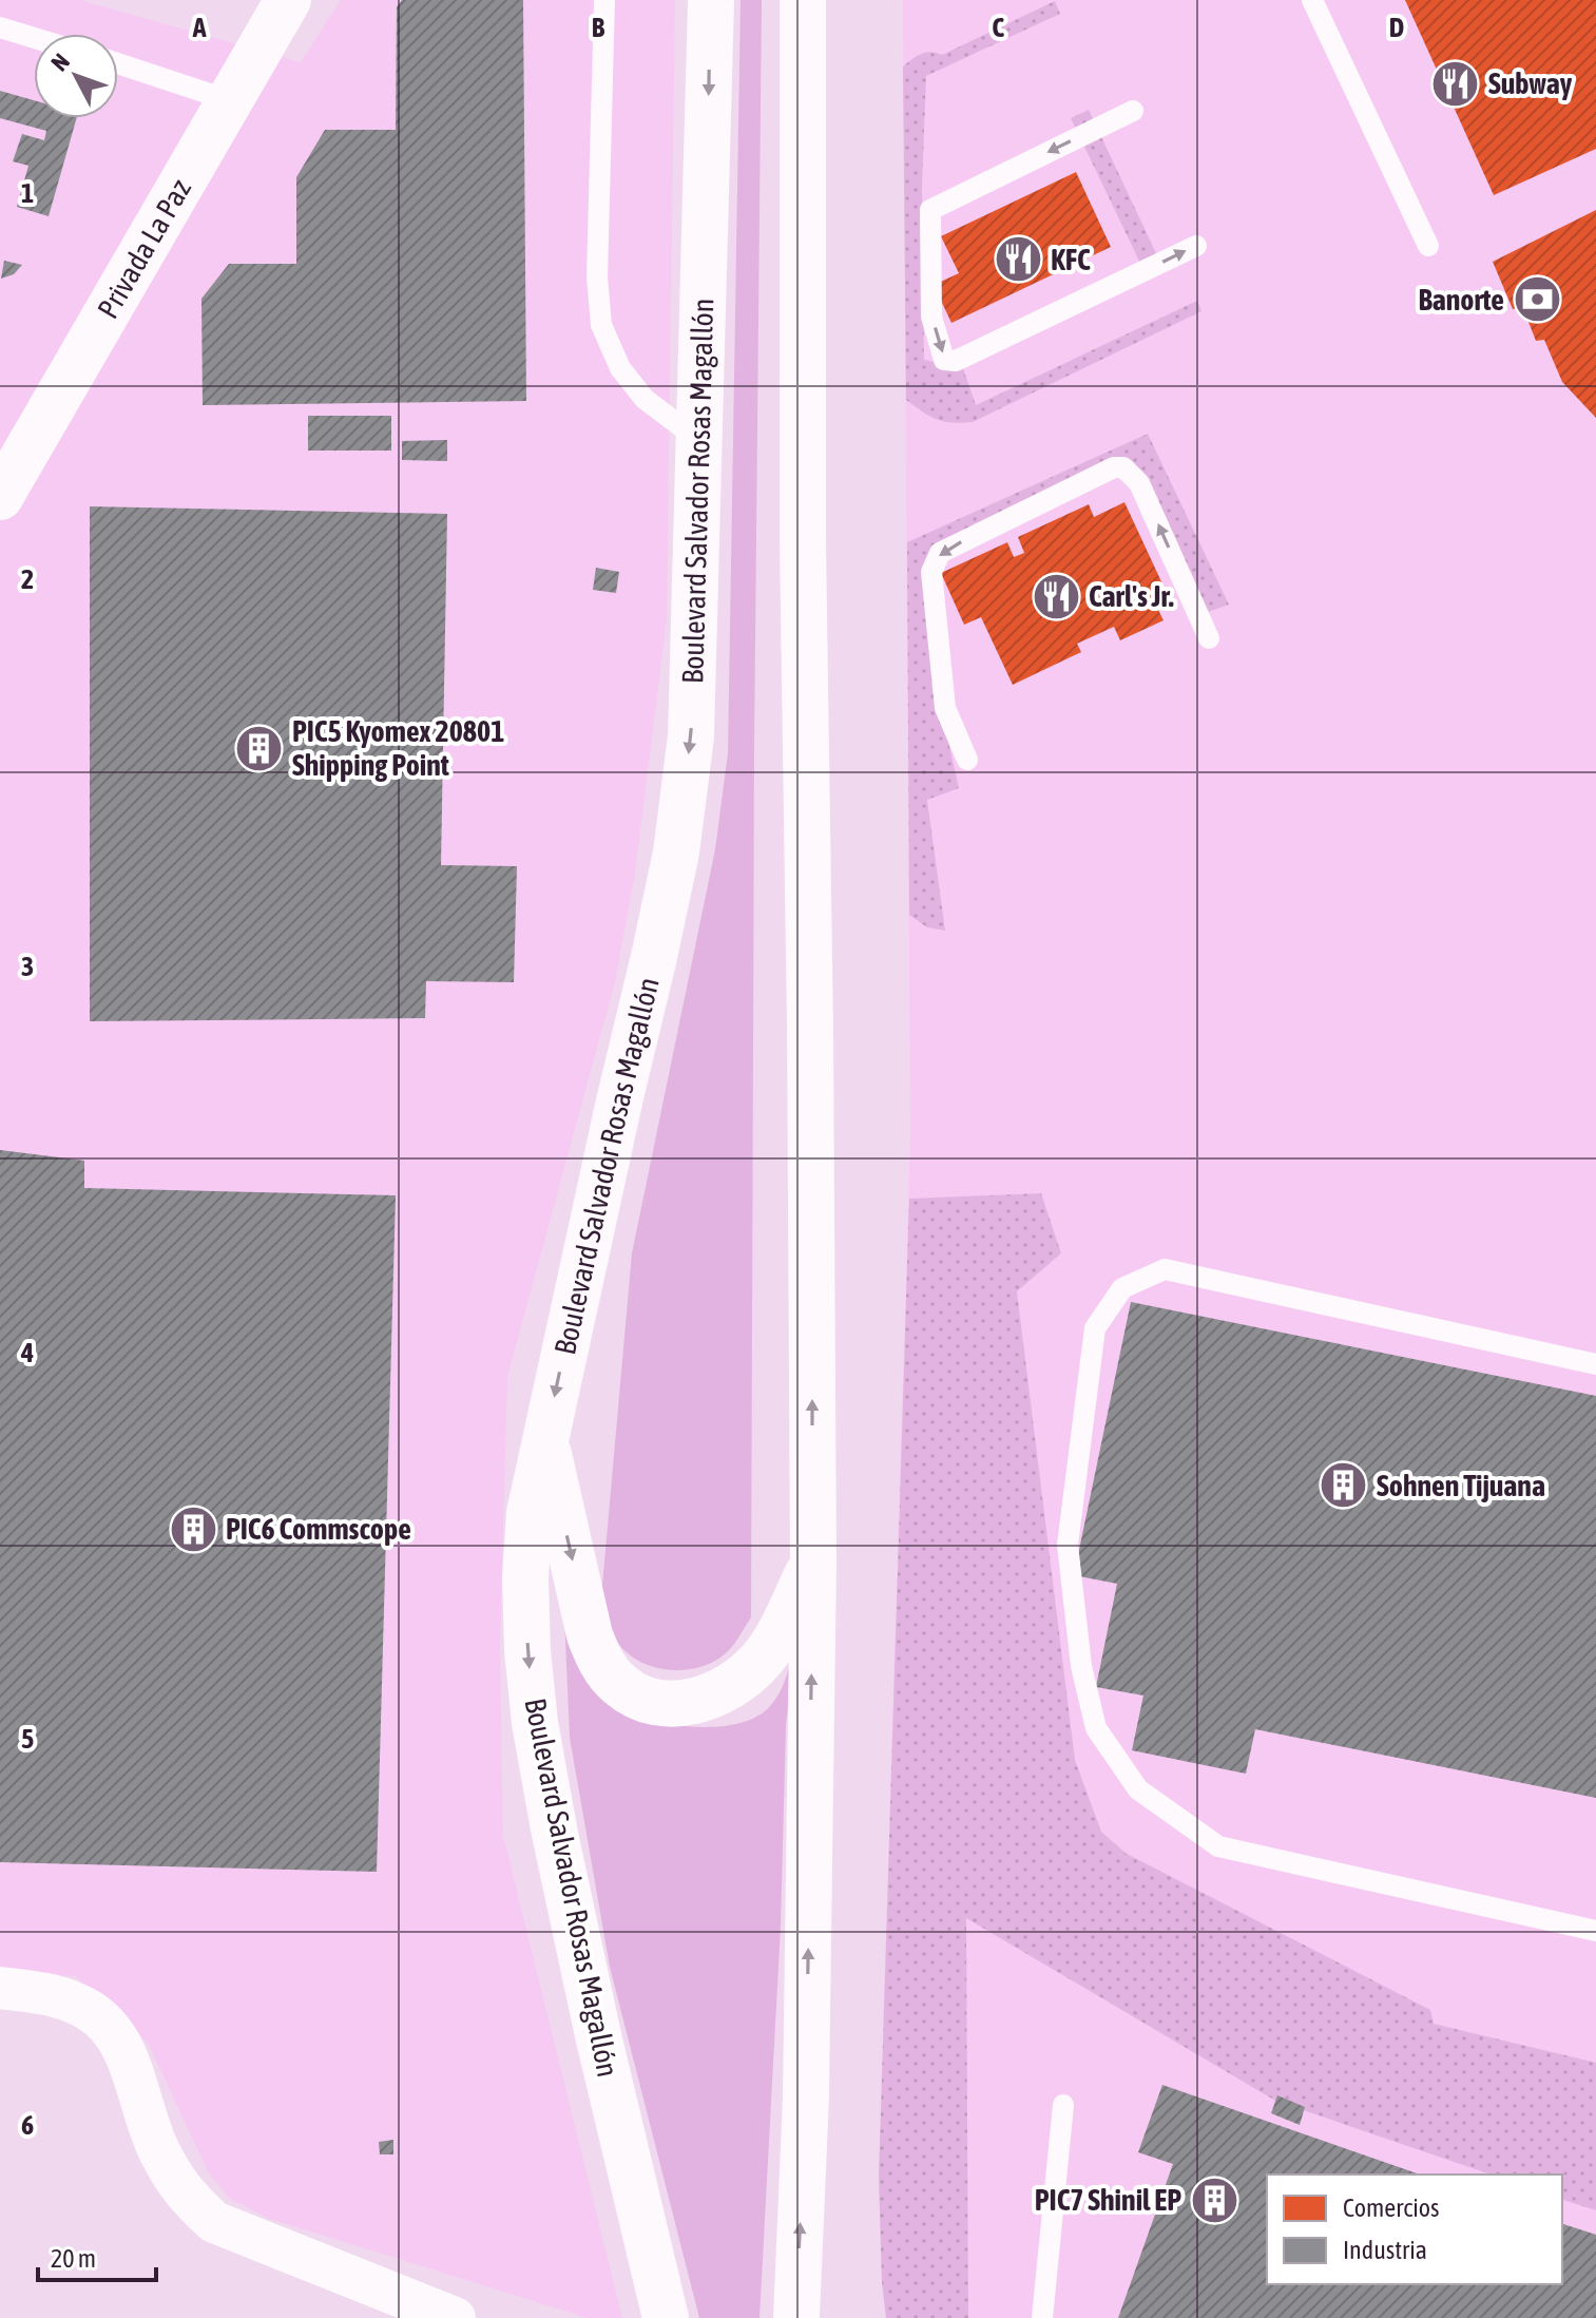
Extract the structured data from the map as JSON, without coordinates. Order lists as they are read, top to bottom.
{
  "streets": {
    "main road": ["Privada La Paz", "Boulevard Salvador Rosas Magallón"]
  },
  "places": {
    "restaurant": ["Subway", "KFC", "Carl's Jr."],
    "bank": ["Banorte"],
    "building": [
      "PIC5 Kyomex 20801 Shipping Point",
      "Sohnen Tijuana",
      "PIC6 Commscope",
      "PIC7 Shinil EP"
    ]
  },
  "legend": ["Comercios", "Industria"],
  "scale_bar": "20 m",
  "north": "top left",
  "grid": {
    "columns": [
      "A",
      "B",
      "C",
      "D"
    ],
    "rows": [
      "1",
      "2",
      "3",
      "4",
      "5",
      "6"
    ]
  }
}
